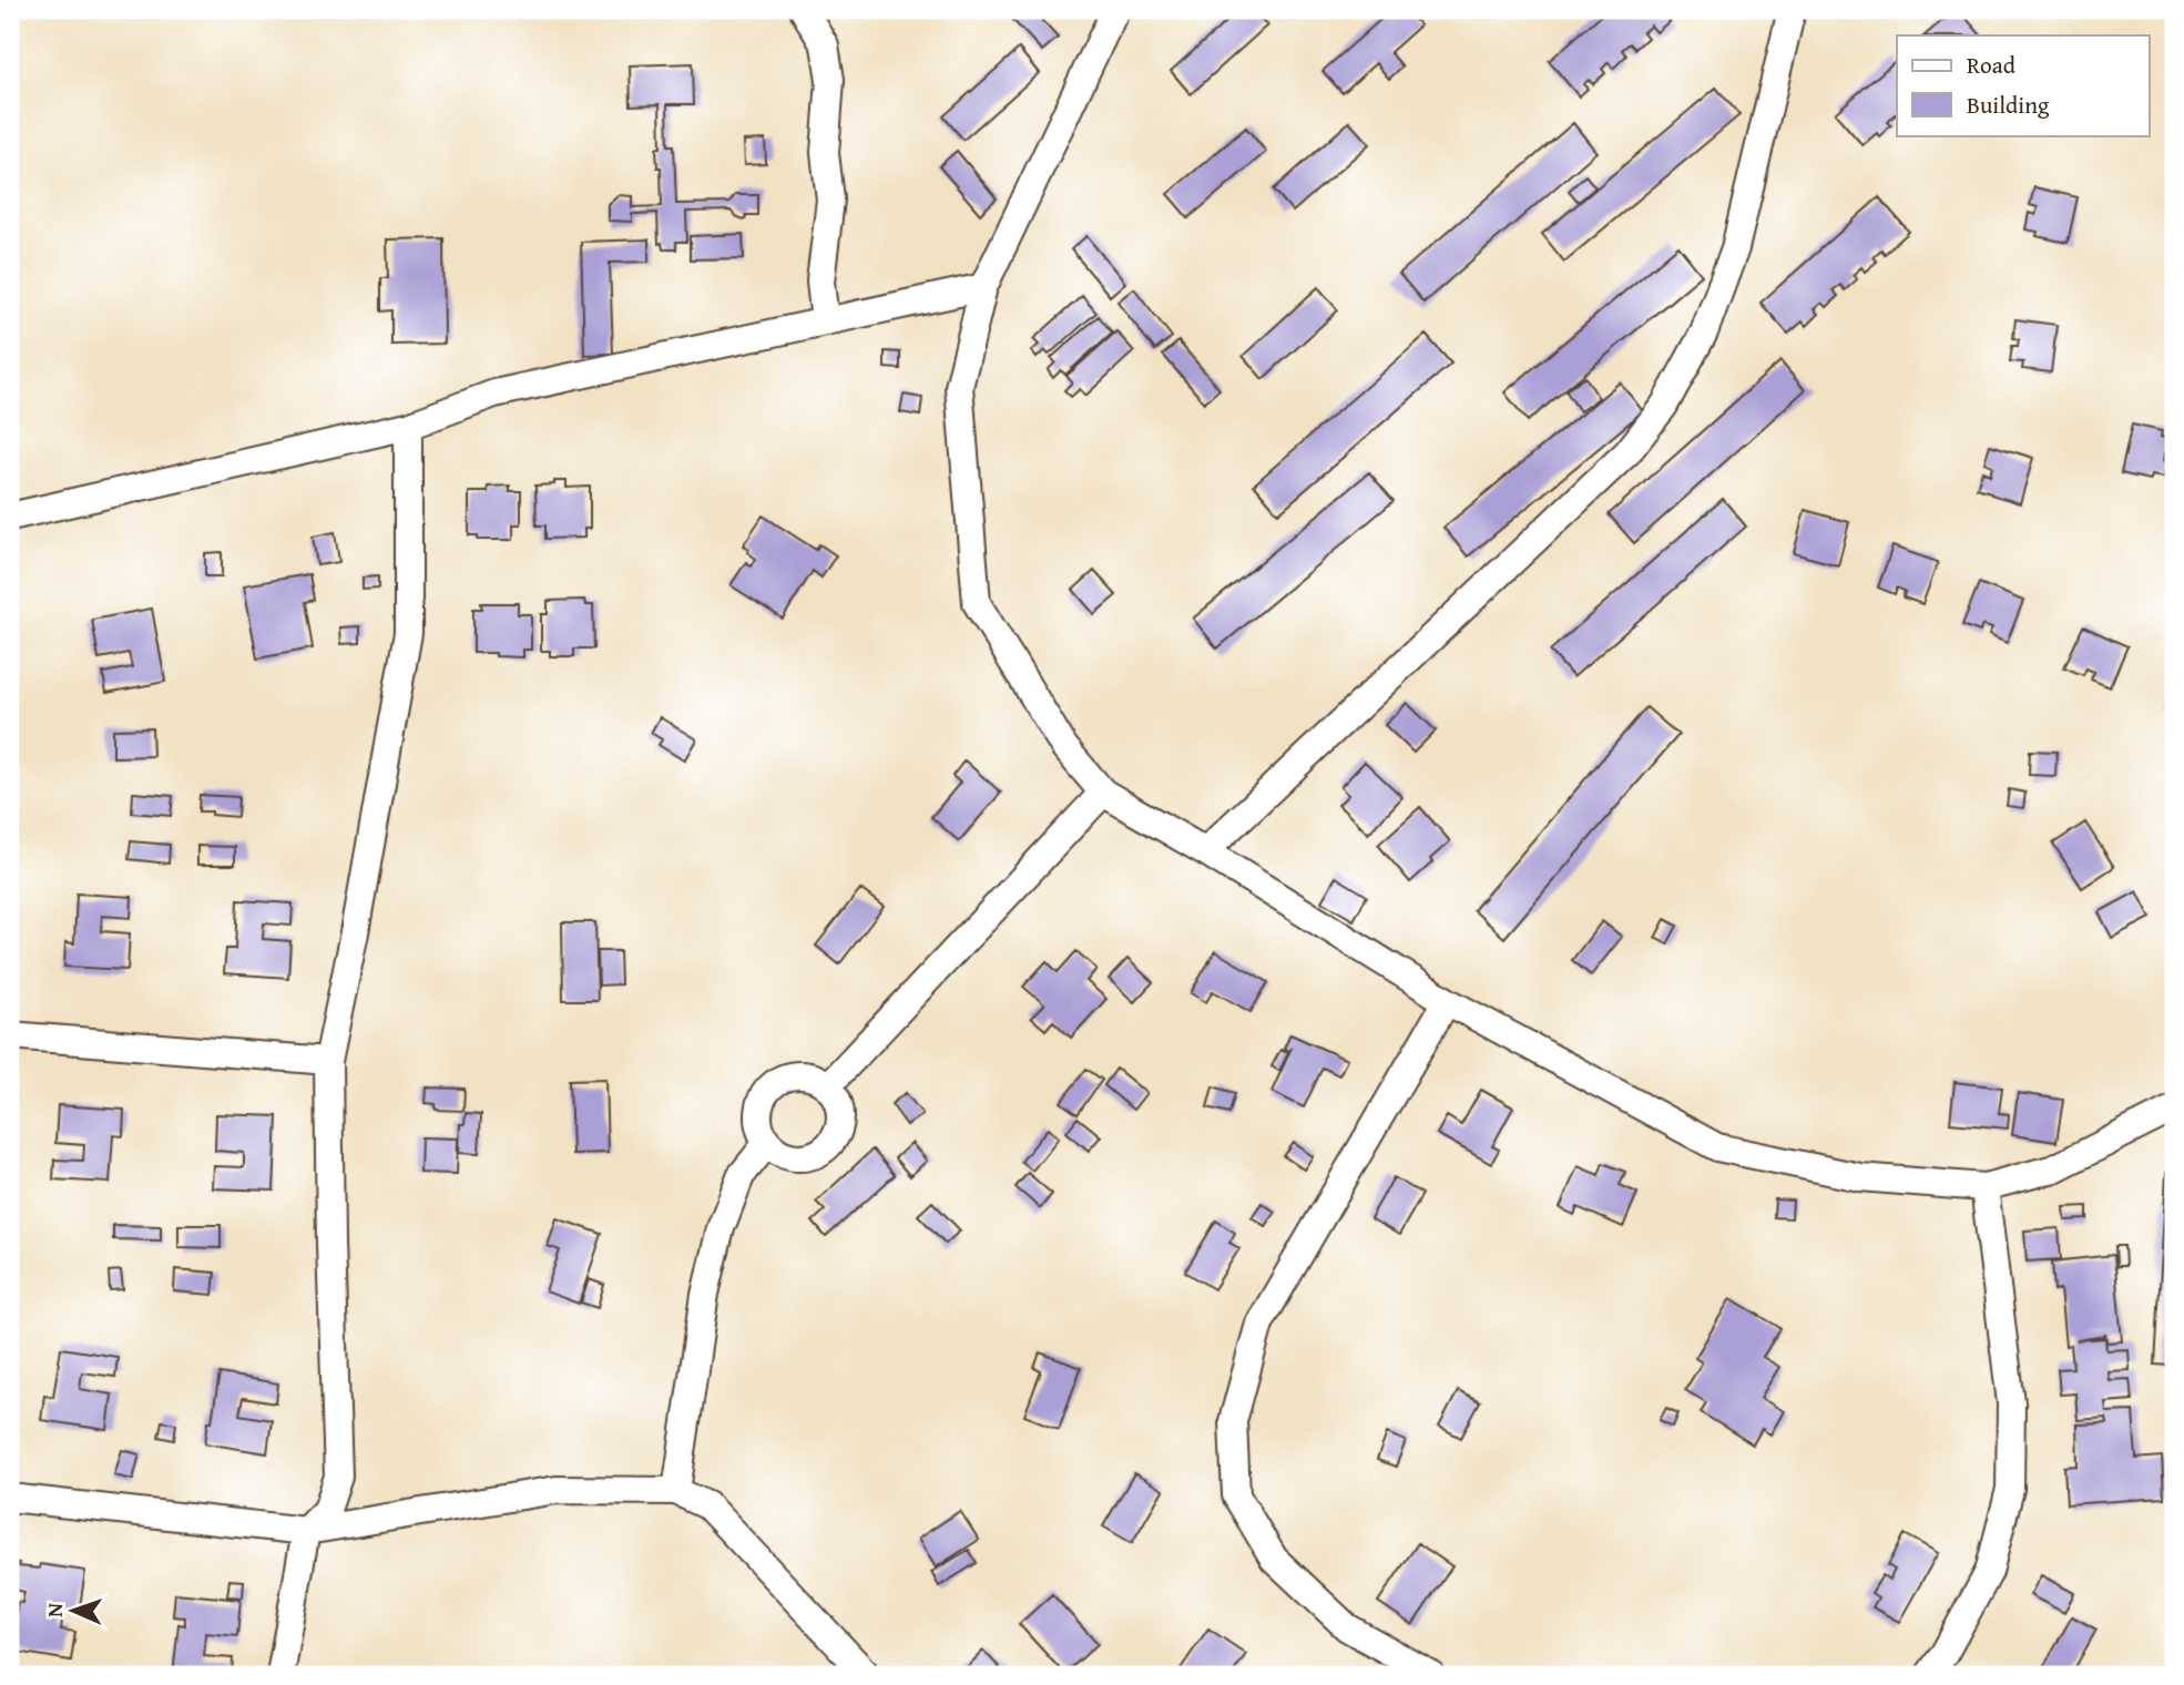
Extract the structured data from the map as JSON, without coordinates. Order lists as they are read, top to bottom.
{
  "legend": ["Road", "Building"],
  "north": "left"
}
